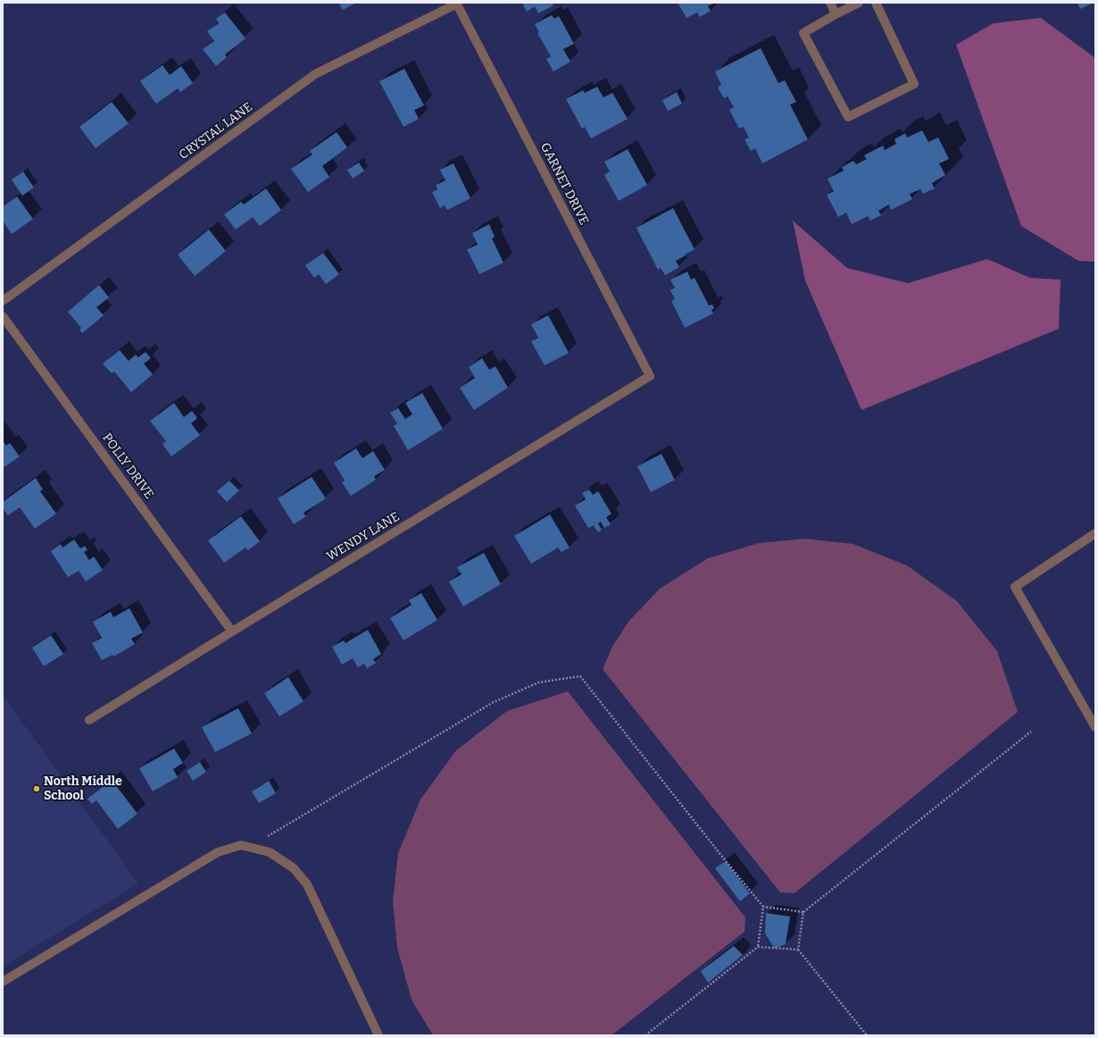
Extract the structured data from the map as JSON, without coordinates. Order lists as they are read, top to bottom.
{
  "streets": {
    "street": [
      "CRYSTAL LANE",
      "GARNET DRIVE",
      "POLLY DRIVE",
      "WENDY LANE"
    ]
  },
  "crossings": [
    ["CRYSTAL LANE", "GARNET DRIVE"],
    ["GARNET DRIVE", "WENDY LANE"],
    ["POLLY DRIVE", "WENDY LANE"]
  ],
  "places": ["North Middle School"]
}
